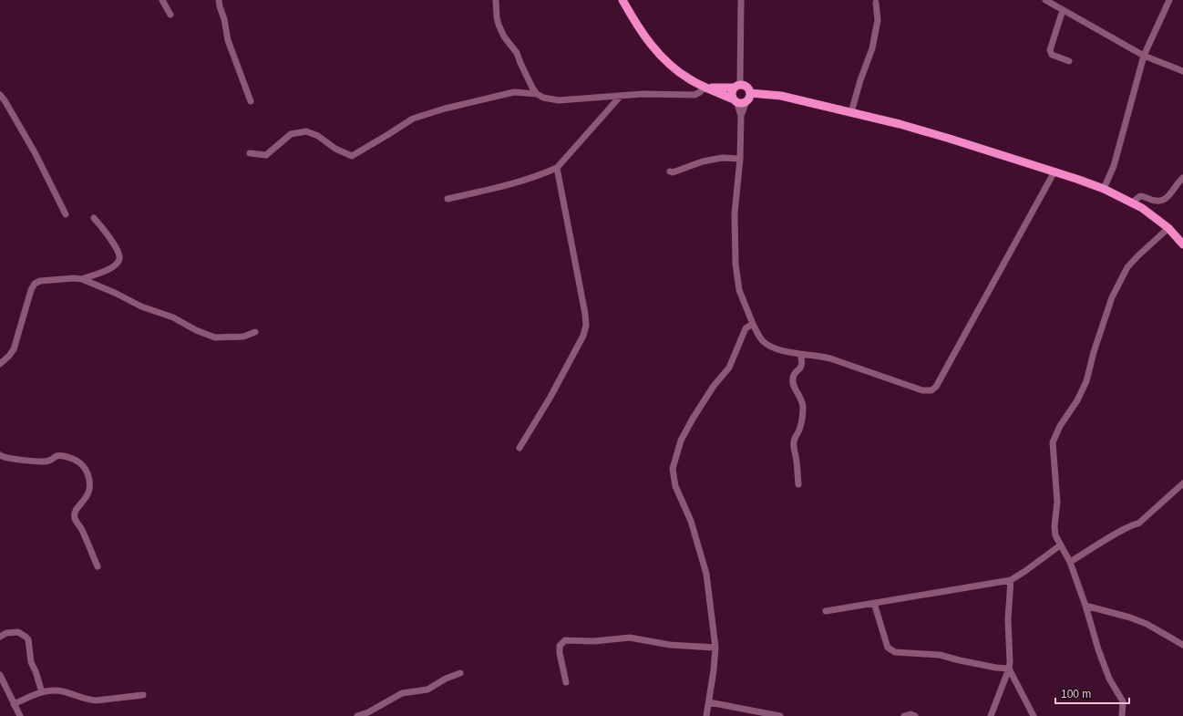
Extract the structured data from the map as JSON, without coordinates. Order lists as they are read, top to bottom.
{
  "scale_bar": "100 m"
}
